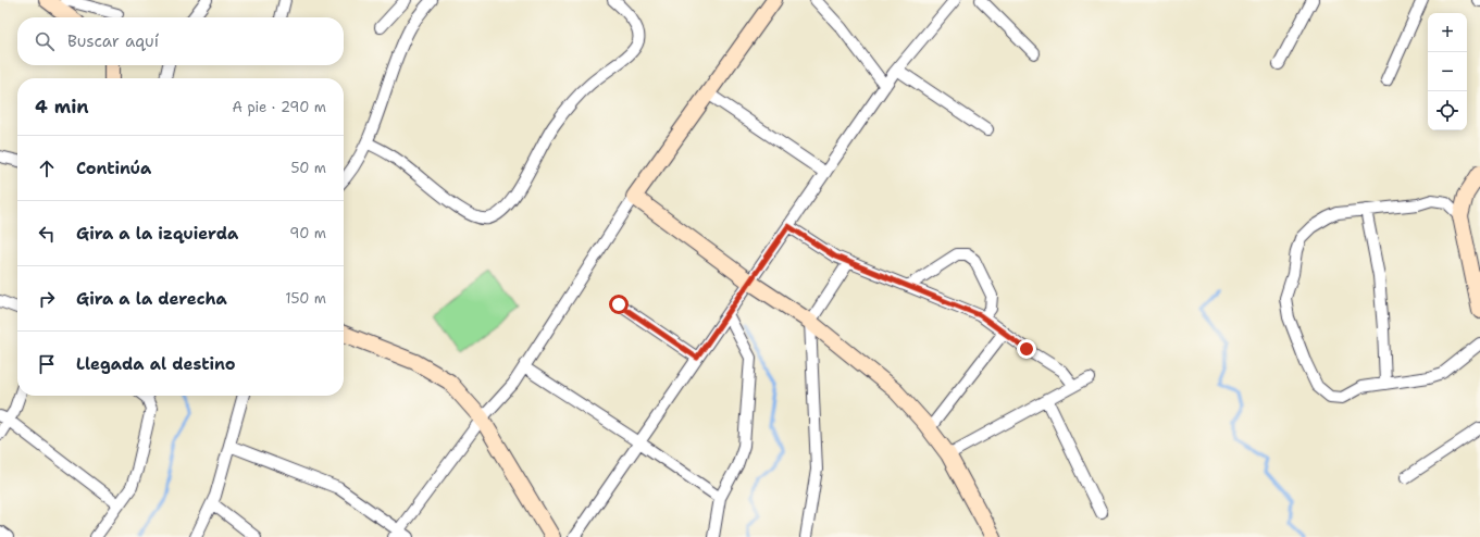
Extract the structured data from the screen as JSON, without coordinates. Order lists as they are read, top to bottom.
{
  "page": {
    "map_buttons": ["+", "−"],
    "search": "Buscar aquí",
    "heading": ["4 min", "A pie · 290 m"],
    "list": [
      ["Continúa", "50 m"],
      ["Gira a la izquierda", "90 m"],
      ["Gira a la derecha", "150 m"],
      "Llegada al destino"
    ]
  }
}
